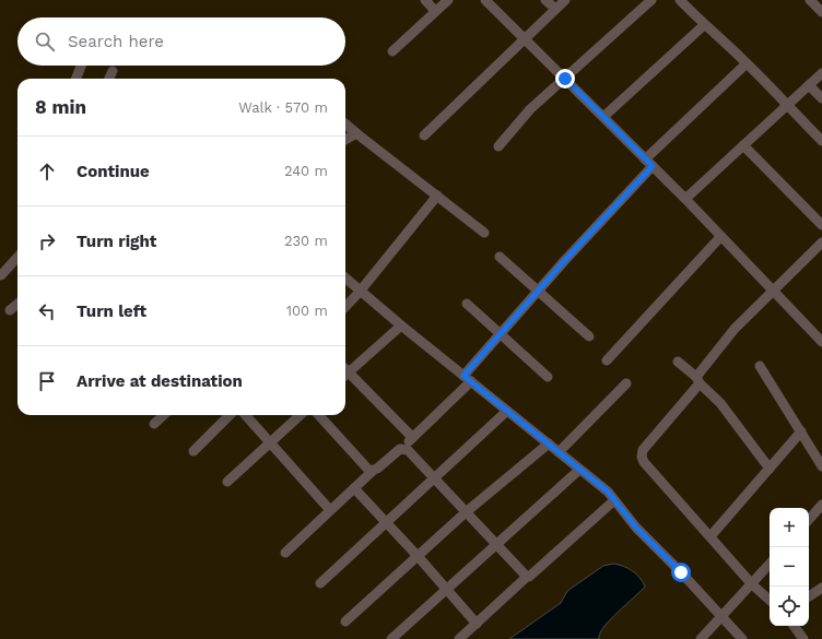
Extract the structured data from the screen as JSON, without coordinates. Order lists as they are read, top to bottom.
{
  "page": {
    "search": "Search here",
    "heading": ["8 min", "Walk · 570 m"],
    "list": [
      ["Continue", "240 m"],
      ["Turn right", "230 m"],
      ["Turn left", "100 m"],
      "Arrive at destination"
    ],
    "map_buttons": ["+", "−"]
  }
}
